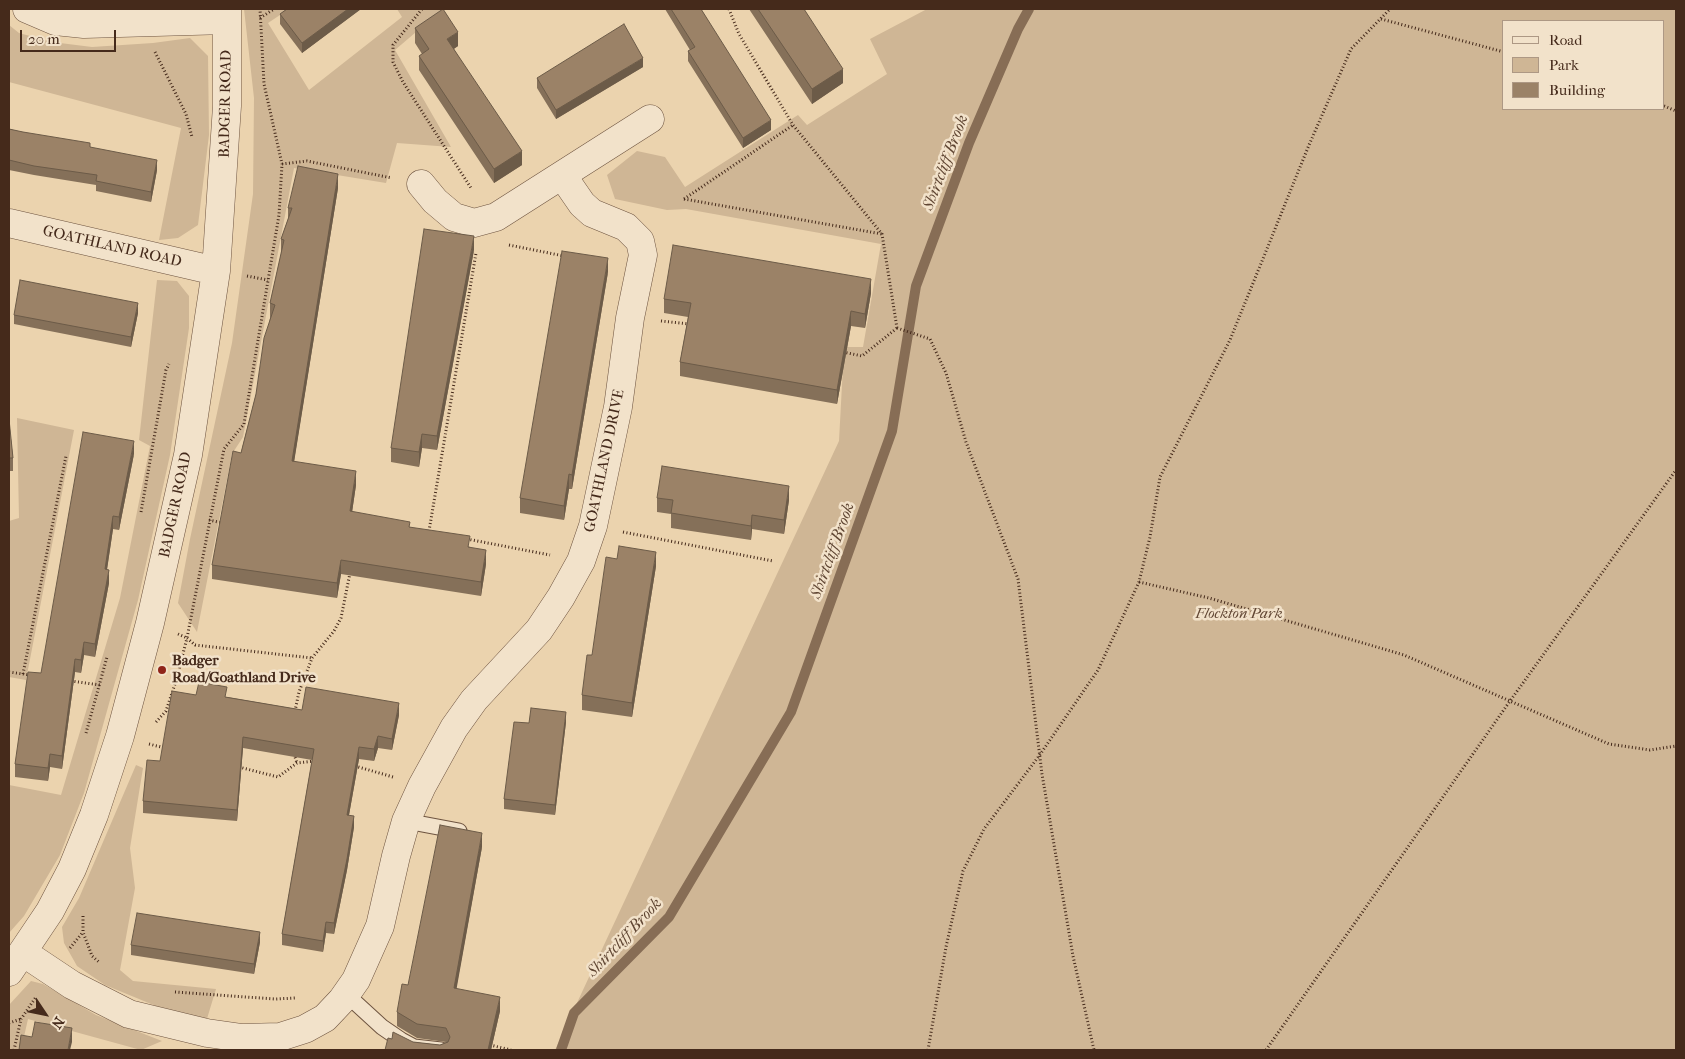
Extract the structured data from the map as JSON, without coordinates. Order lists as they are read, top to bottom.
{
  "streets": {
    "street": ["BADGER ROAD", "GOATHLAND ROAD", "GOATHLAND DRIVE"]
  },
  "crossings": [
    ["BADGER ROAD", "GOATHLAND ROAD"],
    ["BADGER ROAD", "GOATHLAND DRIVE"]
  ],
  "water": ["Shirtcliff Brook"],
  "parks": ["Flockton Park"],
  "places": ["Badger Road/Goathland Drive"],
  "legend": ["Road", "Park", "Building"],
  "scale_bar": "20 m",
  "north": "bottom right"
}
